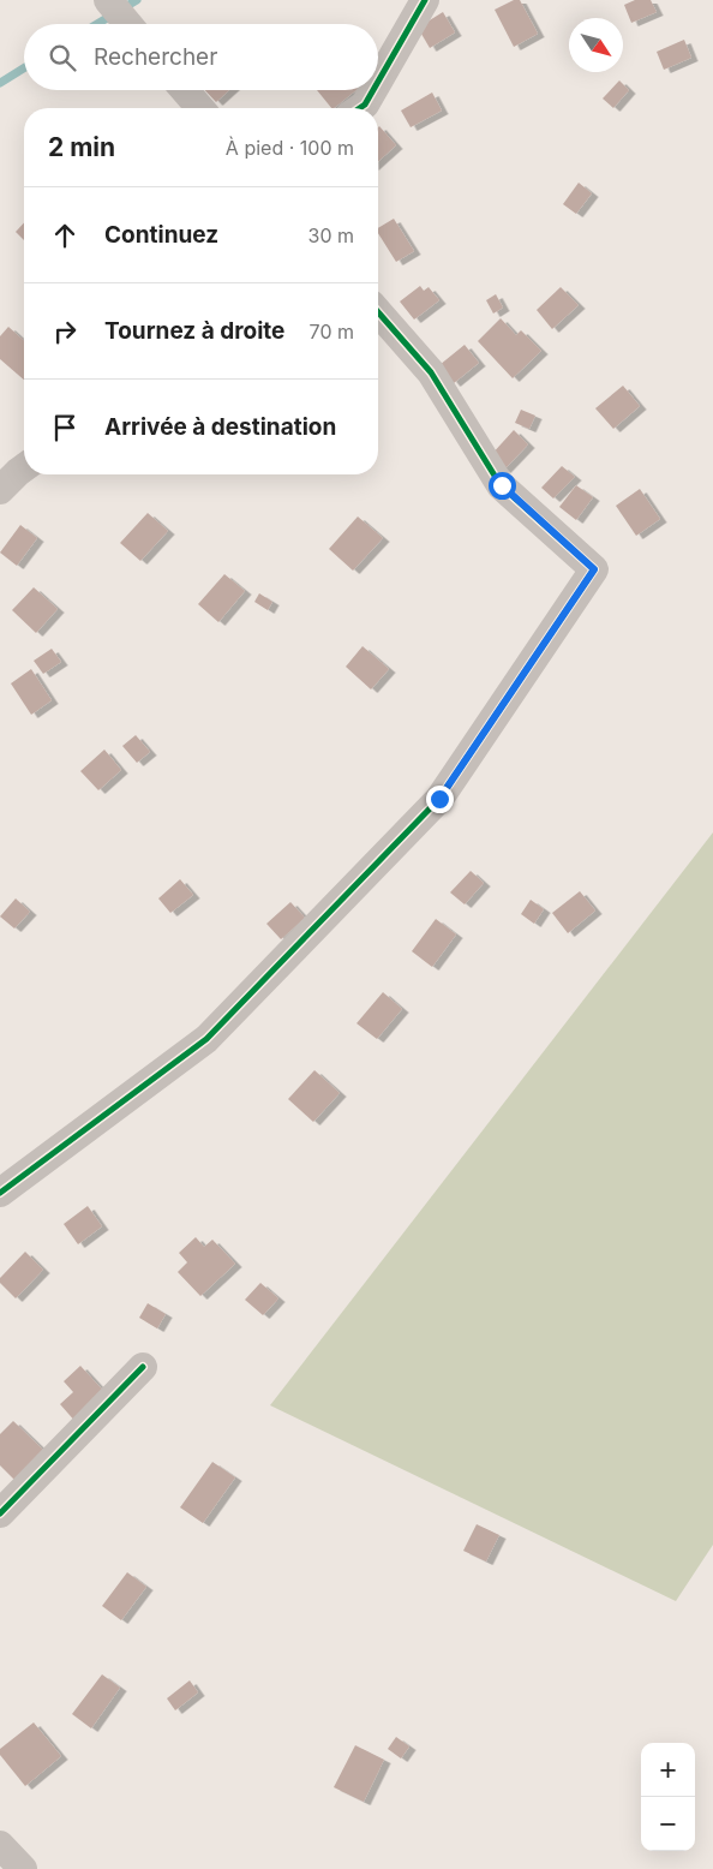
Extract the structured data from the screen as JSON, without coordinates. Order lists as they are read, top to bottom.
{
  "north": "bottom right",
  "page": {
    "search": "Rechercher",
    "heading": ["2 min", "À pied · 100 m"],
    "list": [
      ["Continuez", "30 m"],
      ["Tournez à droite", "70 m"],
      "Arrivée à destination"
    ],
    "map_buttons": ["+", "−"]
  }
}
